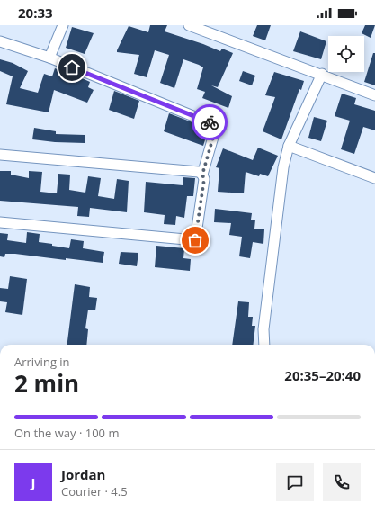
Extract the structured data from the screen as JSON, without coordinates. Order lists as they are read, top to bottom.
{
  "page": {
    "status": "20:33",
    "heading": ["2 min", "Arriving in", "20:35–20:40"],
    "panel": ["Jordan", "Courier · 4.5"],
    "bar": "On the way · 100 m",
    "round": "J"
  }
}
